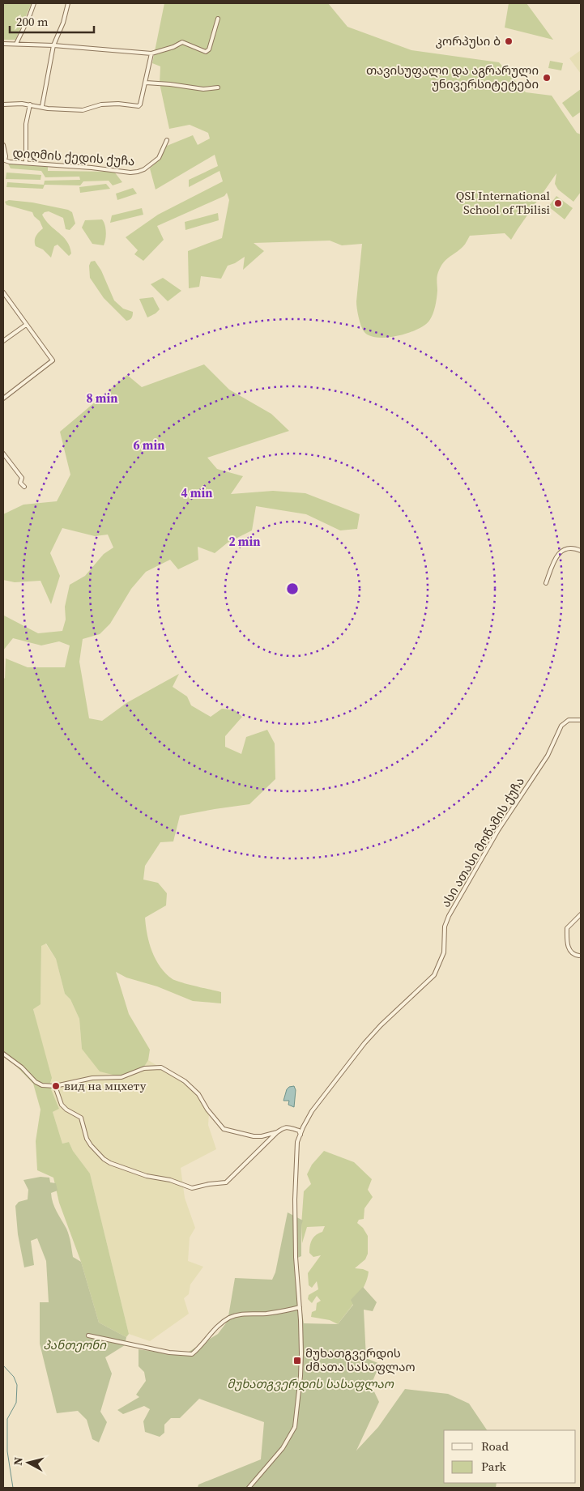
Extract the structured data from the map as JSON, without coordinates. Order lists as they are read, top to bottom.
{
  "streets": {
    "street": ["დიღმის ქედის ქუჩა", "ასი ათასი მოწამის ქუჩა"]
  },
  "parks": ["პანთეონი", "მუხათგვერდის სასაფლაო"],
  "places": {
    "other": [
      "კორპუსი ბ",
      "თავისუფალი და აგრარული უნივერსიტეტები",
      "QSI International School of Tbilisi",
      "вид на мцхету"
    ],
    "transit": ["მუხათგვერდის ძმათა სასაფლაო"]
  },
  "legend": ["Road", "Park"],
  "scale_bar": "200 m",
  "north": "left",
  "rings": [
    "8 min",
    "6 min",
    "4 min",
    "2 min"
  ]
}
